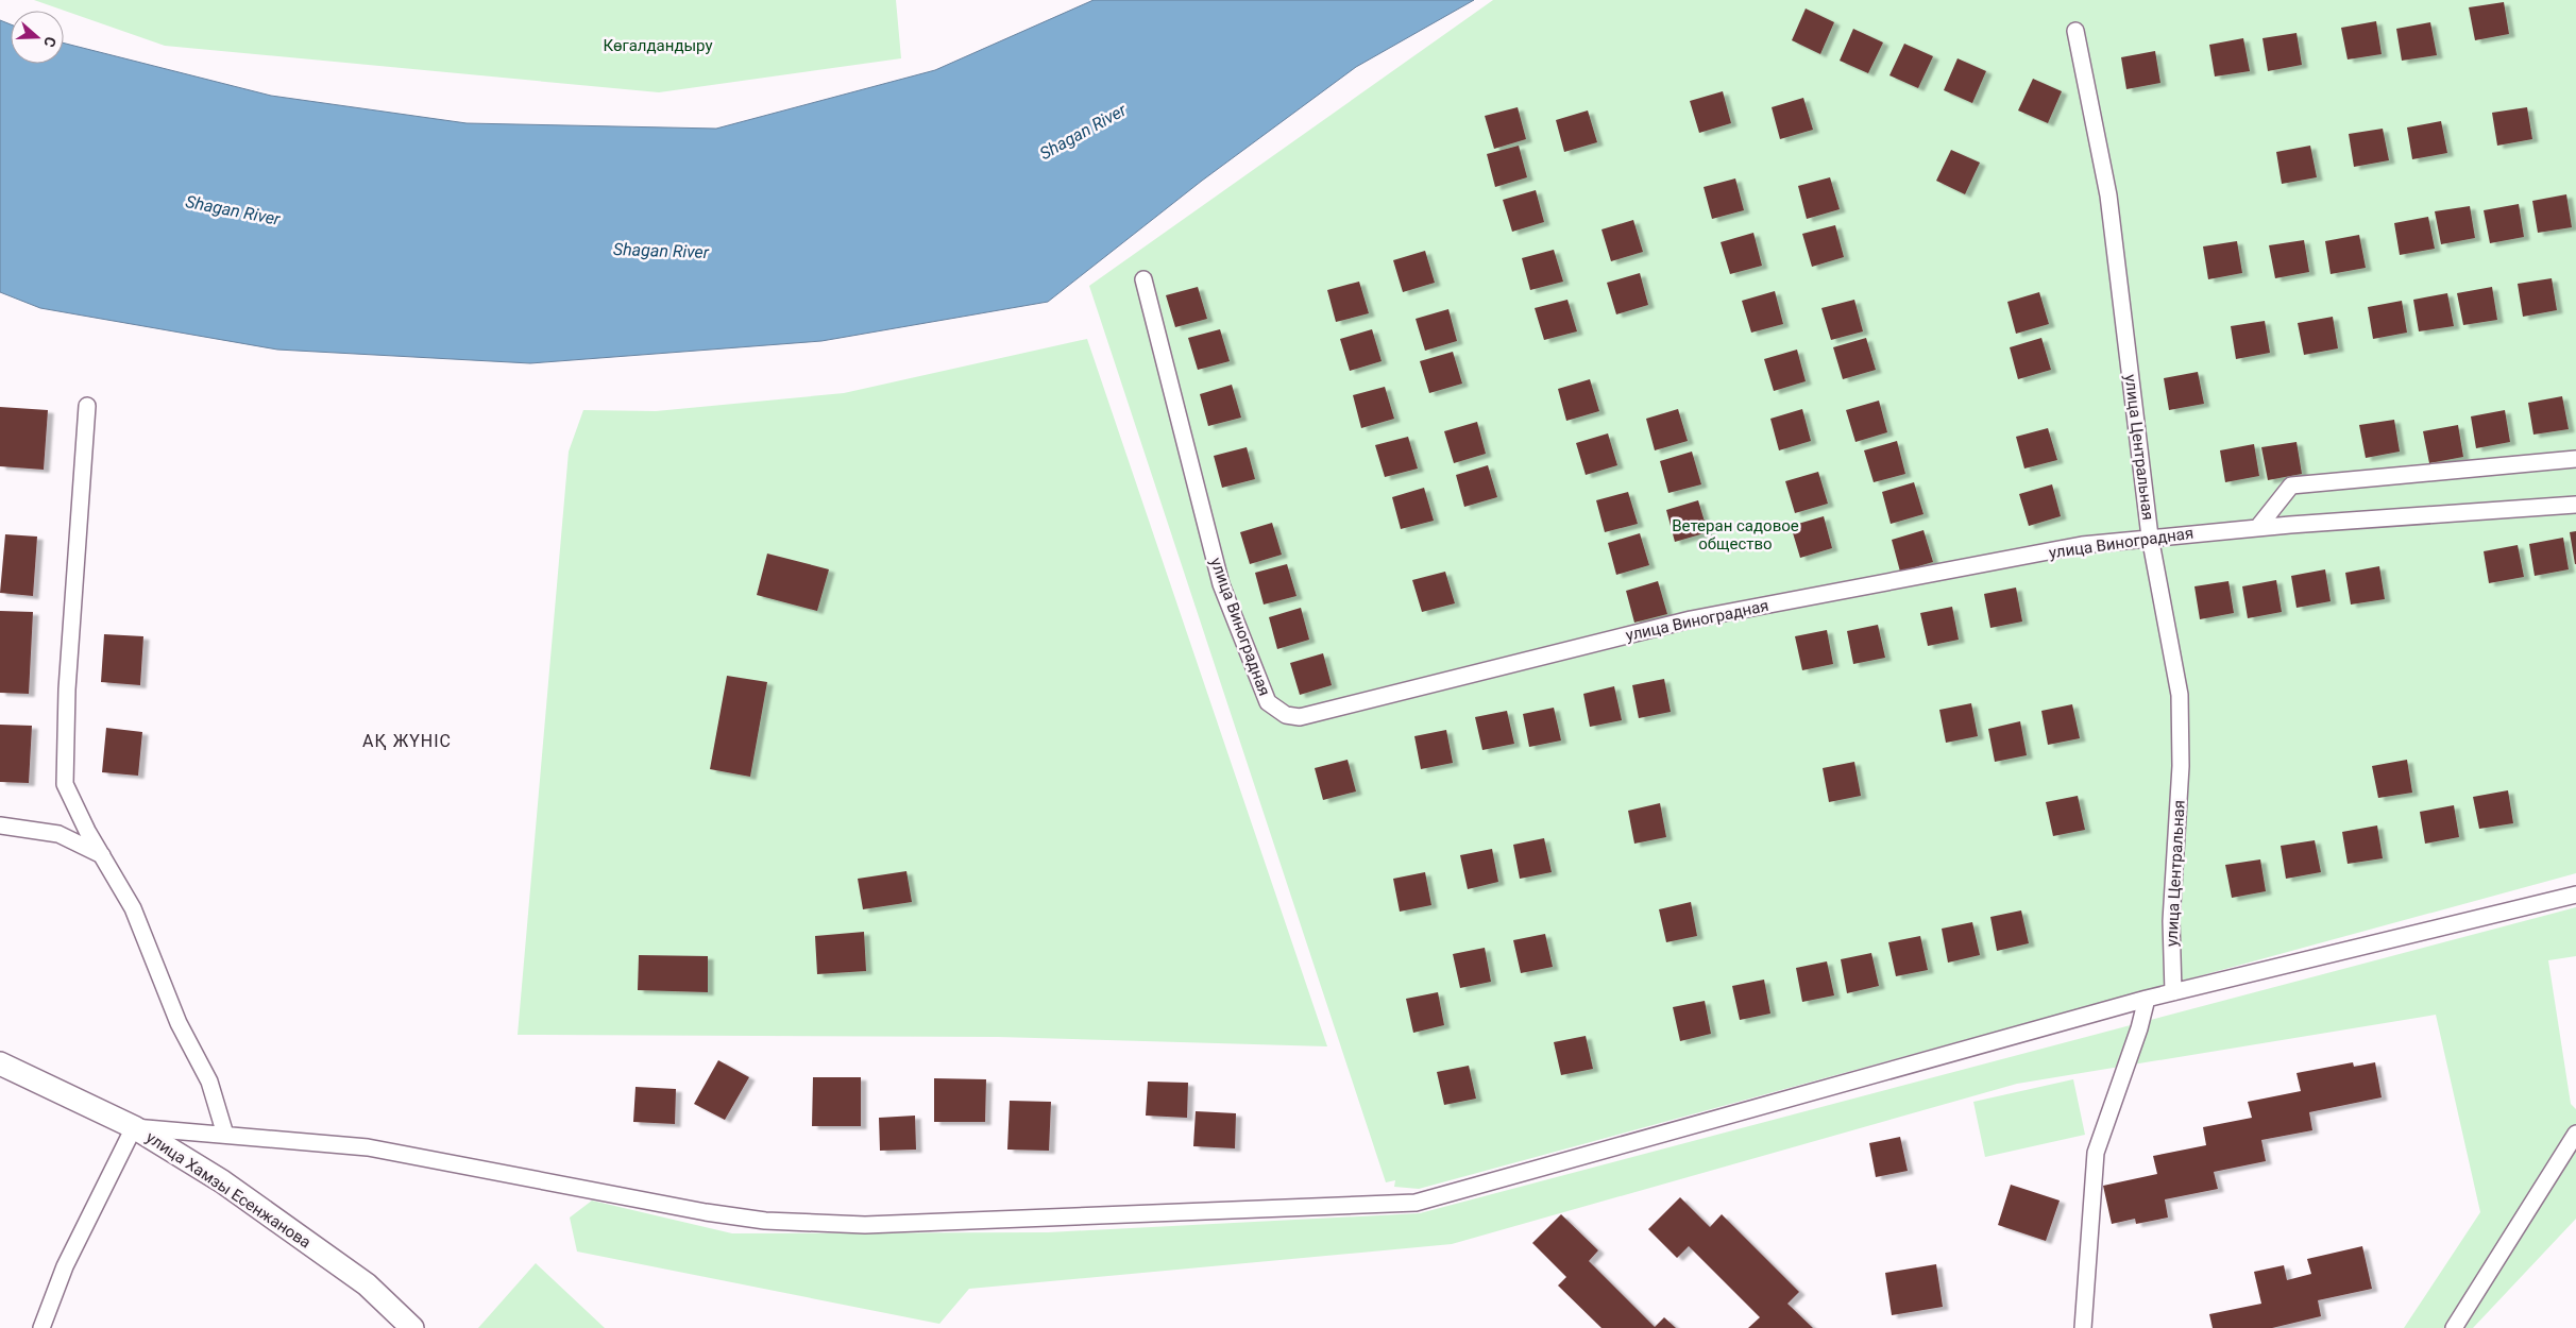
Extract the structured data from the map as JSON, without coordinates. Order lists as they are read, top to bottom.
{
  "streets": {
    "street": ["улица Центральная", "улица Виноградная", "улица Хамзы Есенжанова"]
  },
  "crossings": [
    ["улица Центральная", "улица Виноградная"]
  ],
  "districts": ["АҚ ЖҮНІС"],
  "water": ["Shagan River"],
  "parks": ["Көгалдандыру", "Ветеран садовое общество"],
  "north": "right"
}
